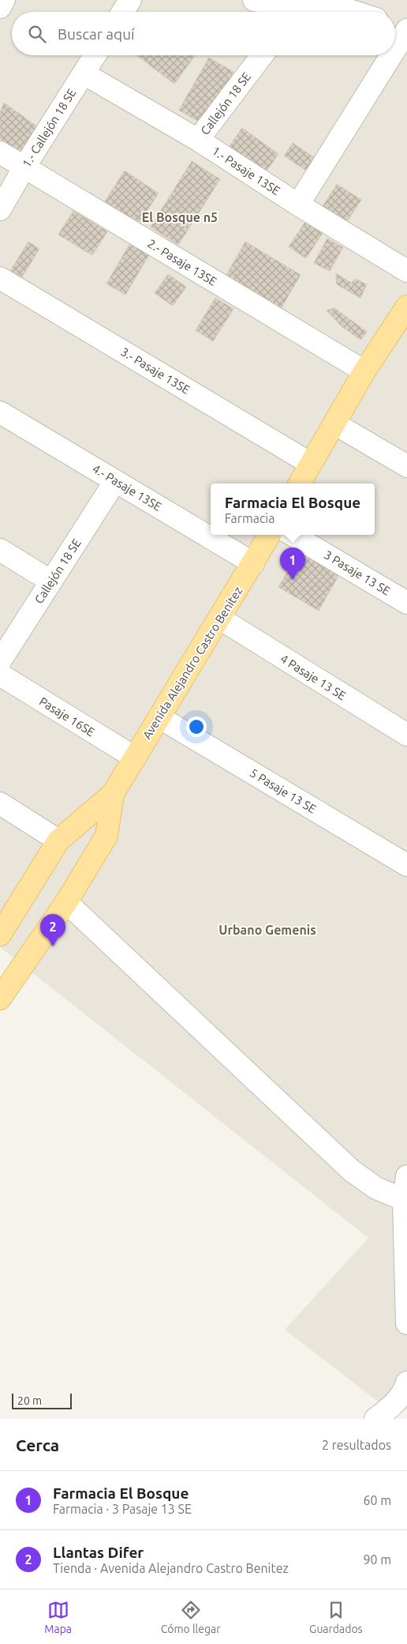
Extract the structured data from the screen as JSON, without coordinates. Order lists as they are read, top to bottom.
{
  "streets": {
    "main road": ["Avenida Alejandro Castro Benitez"],
    "street": [
      "Callejón 18 SE",
      "1.- Callejón 18 SE",
      "1.- Pasaje 13SE",
      "2.- Pasaje 13SE",
      "3.- Pasaje 13SE",
      "4.- Pasaje 13SE",
      "3 Pasaje 13 SE",
      "4 Pasaje 13 SE",
      "Pasaje 16SE",
      "5 Pasaje 13 SE"
    ]
  },
  "crossings": [
    ["Callejón 18 SE", "1.- Pasaje 13SE"],
    ["Callejón 18 SE", "4.- Pasaje 13SE"],
    ["1.- Callejón 18 SE", "1.- Pasaje 13SE"],
    ["1.- Callejón 18 SE", "2.- Pasaje 13SE"],
    ["4.- Pasaje 13SE", "Avenida Alejandro Castro Benitez"],
    ["Avenida Alejandro Castro Benitez", "4 Pasaje 13 SE"],
    ["Avenida Alejandro Castro Benitez", "Pasaje 16SE"],
    ["Avenida Alejandro Castro Benitez", "5 Pasaje 13 SE"]
  ],
  "districts": ["El Bosque n5", "Urbano Gemenis"],
  "scale_bar": "20 m",
  "page": {
    "search": "Buscar aquí",
    "popup": ["Farmacia El Bosque", "Farmacia"],
    "pins": ["1", "2"],
    "scale": "20 m",
    "heading": ["Cerca", "2 resultados"],
    "list": [
      {
        "mark": "1",
        "name": "Farmacia El Bosque",
        "note": "Farmacia · 3 Pasaje 13 SE",
        "value": "60 m"
      },
      {
        "mark": "2",
        "name": "Llantas Difer",
        "note": "Tienda · Avenida Alejandro Castro Benitez",
        "value": "90 m"
      }
    ],
    "nav": ["Mapa", "Cómo llegar", "Guardados"]
  }
}
